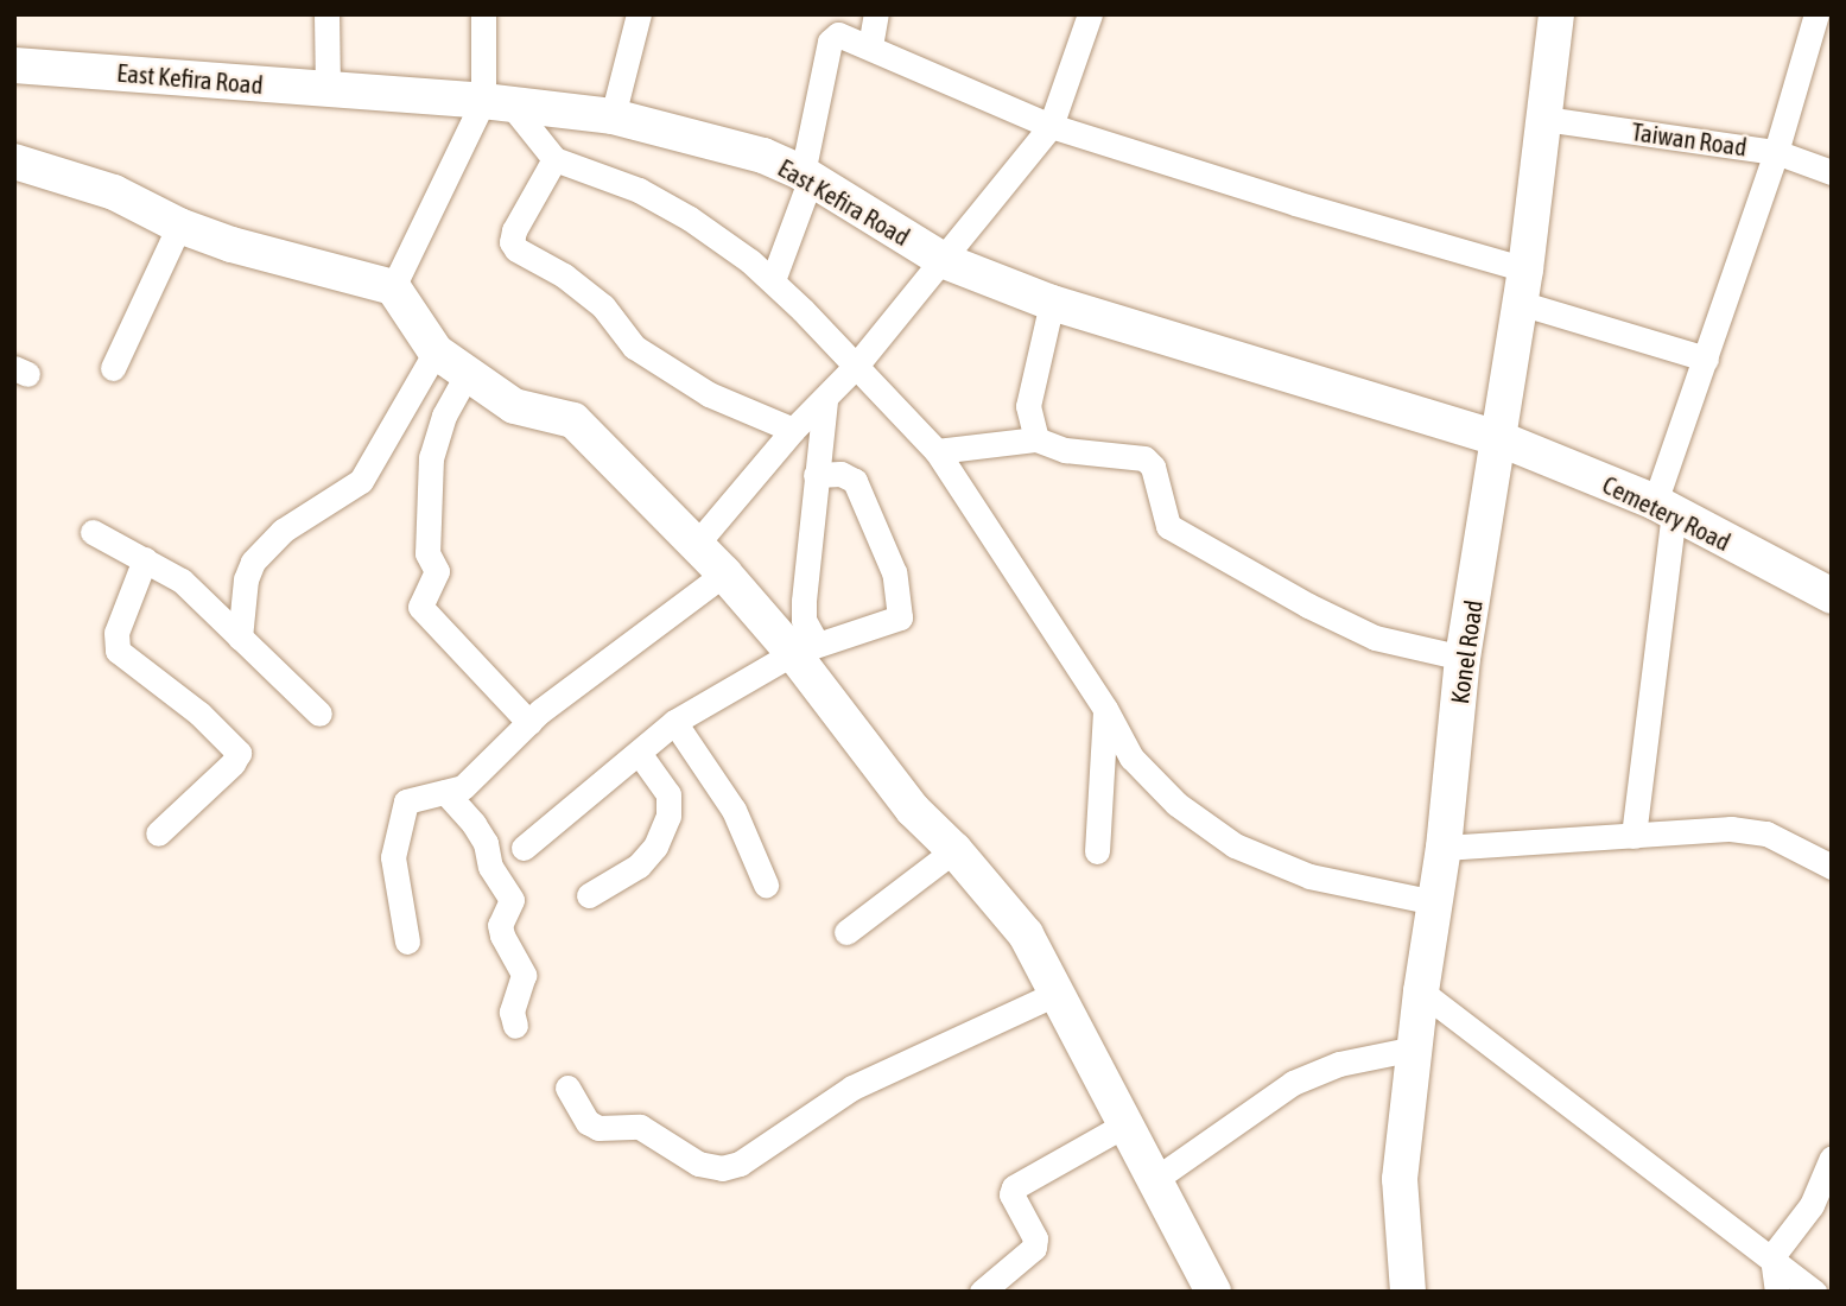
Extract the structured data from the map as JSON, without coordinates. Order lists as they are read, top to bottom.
{
  "streets": {
    "main road": ["East Kefira Road", "Cemetery Road", "Konel Road"],
    "street": ["Taiwan Road"]
  },
  "crossings": [
    ["East Kefira Road", "Cemetery Road"],
    ["East Kefira Road", "Konel Road"],
    ["Taiwan Road", "Konel Road"],
    ["Cemetery Road", "Konel Road"]
  ]
}
